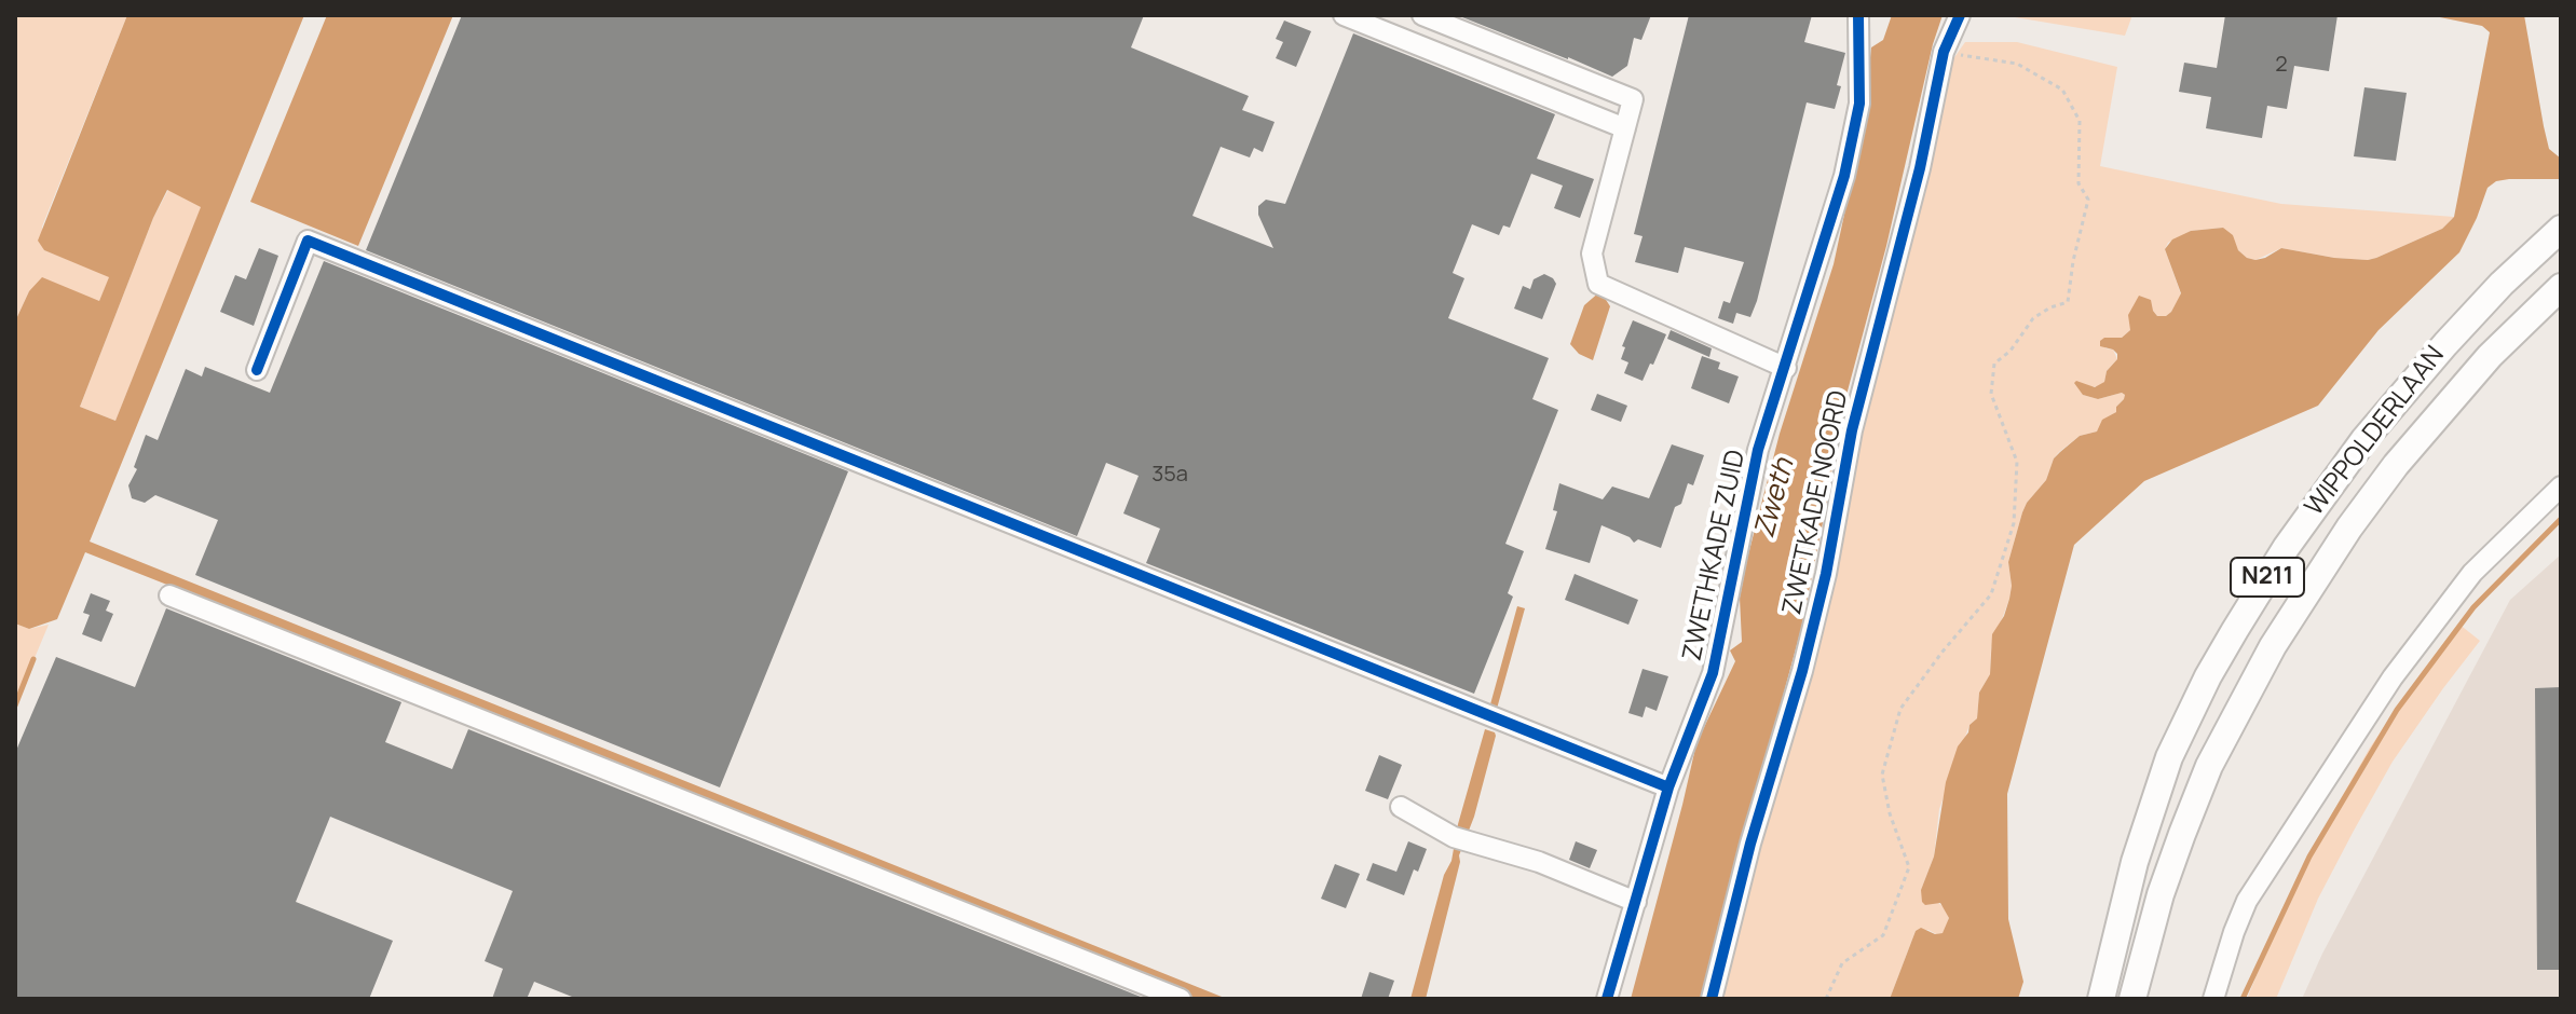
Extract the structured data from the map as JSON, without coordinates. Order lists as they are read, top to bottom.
{
  "streets": {
    "main road": ["WIPPOLDERLAAN", "N211"],
    "street": ["ZWETKADE NOORD", "ZWETHKADE ZUID"]
  },
  "water": ["Zweth"],
  "house_numbers": ["2", "35a"]
}
